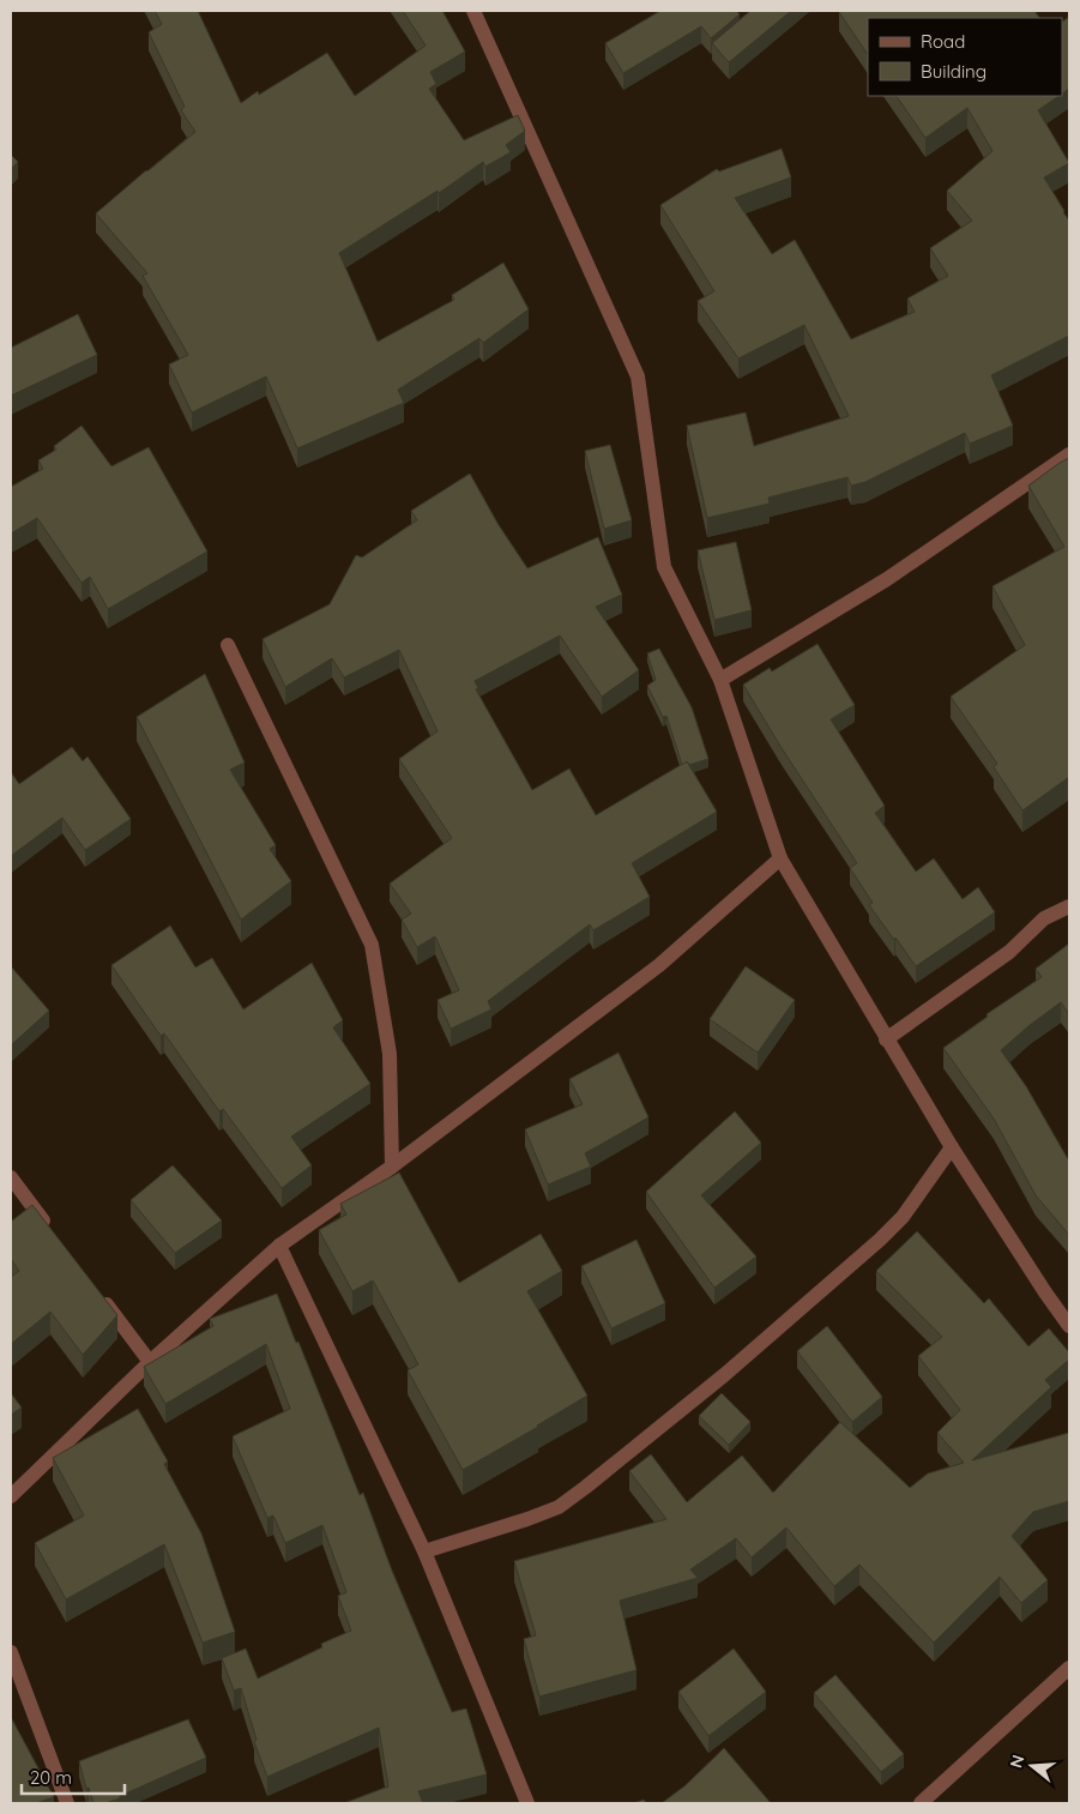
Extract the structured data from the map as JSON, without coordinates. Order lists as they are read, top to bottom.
{
  "legend": ["Road", "Building"],
  "scale_bar": "20 m",
  "north": "left"
}
